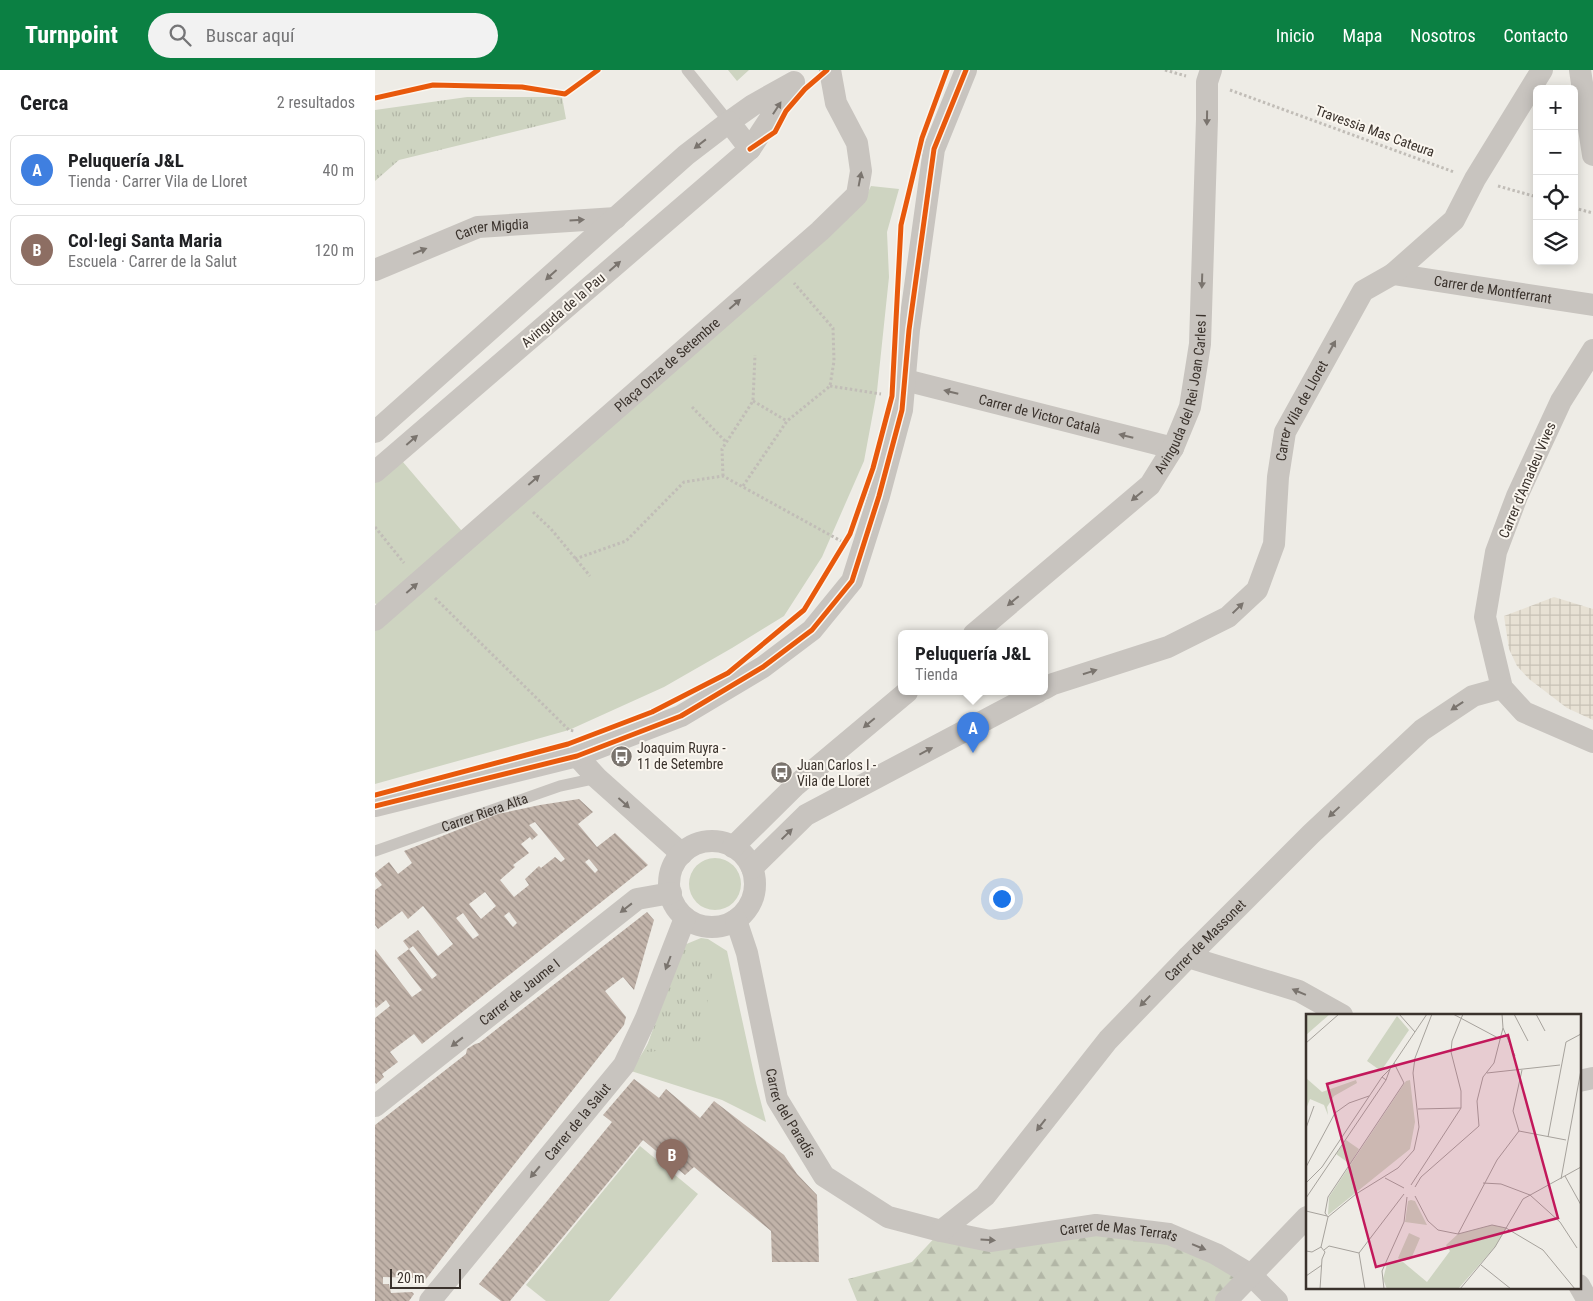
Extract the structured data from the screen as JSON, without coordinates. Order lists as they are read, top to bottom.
{
  "streets": {
    "street": [
      "Carrer Migdia",
      "Carrer de Montferrant",
      "Avinguda de la Pau",
      "Plaça Onze de Setembre",
      "Avinguda del Rei Joan Carles I",
      "Carrer Vila de Lloret",
      "Carrer de Victor Català",
      "Carrer d'Amadeu Vives",
      "Carrer de Massonet",
      "Carrer de Jaume I",
      "Carrer del Paradís",
      "Carrer de la Salut",
      "Carrer de Mas Terrats"
    ],
    "lane": ["Carrer Riera Alta"],
    "path": ["Travessia Mas Cateura"]
  },
  "crossings": [
    ["Travessia Mas Cateura", "Avinguda del Rei Joan Carles I"],
    ["Travessia Mas Cateura", "Carrer Vila de Lloret"],
    ["Carrer Migdia", "Avinguda de la Pau"],
    ["Carrer de Montferrant", "Carrer Vila de Lloret"],
    ["Avinguda del Rei Joan Carles I", "Carrer de Victor Català"],
    ["Carrer d'Amadeu Vives", "Carrer de Massonet"],
    ["Carrer de Massonet", "Carrer del Paradís"],
    ["Carrer de Massonet", "Carrer de Mas Terrats"],
    ["Carrer de Jaume I", "Carrer del Paradís"],
    ["Carrer de Jaume I", "Carrer de la Salut"],
    ["Carrer del Paradís", "Carrer de la Salut"],
    ["Carrer del Paradís", "Carrer de Mas Terrats"]
  ],
  "one_way": [
    "Carrer Migdia",
    "Plaça Onze de Setembre",
    "Avinguda del Rei Joan Carles I",
    "Carrer Vila de Lloret",
    "Carrer de Victor Català",
    "Carrer de Massonet",
    "Carrer de la Salut",
    "Carrer de Mas Terrats"
  ],
  "places": {
    "bus stop": ["Joaquim Ruyra - 11 de Setembre", "Juan Carlos I - Vila de Lloret"]
  },
  "scale_bar": "20 m",
  "page": {
    "header": "Turnpoint",
    "search": "Buscar aquí",
    "nav": [
      "Inicio",
      "Mapa",
      "Nosotros",
      "Contacto"
    ],
    "heading": ["Cerca", "2 resultados"],
    "map_buttons": ["+", "−"],
    "list": [
      {
        "mark": "A",
        "name": "Peluquería J&L",
        "note": "Tienda · Carrer Vila de Lloret",
        "value": "40 m"
      },
      {
        "mark": "B",
        "name": "Col·legi Santa Maria",
        "note": "Escuela · Carrer de la Salut",
        "value": "120 m"
      }
    ],
    "popup": ["Peluquería J&L", "Tienda"],
    "pins": ["A", "B"],
    "scale": "20 m"
  }
}
